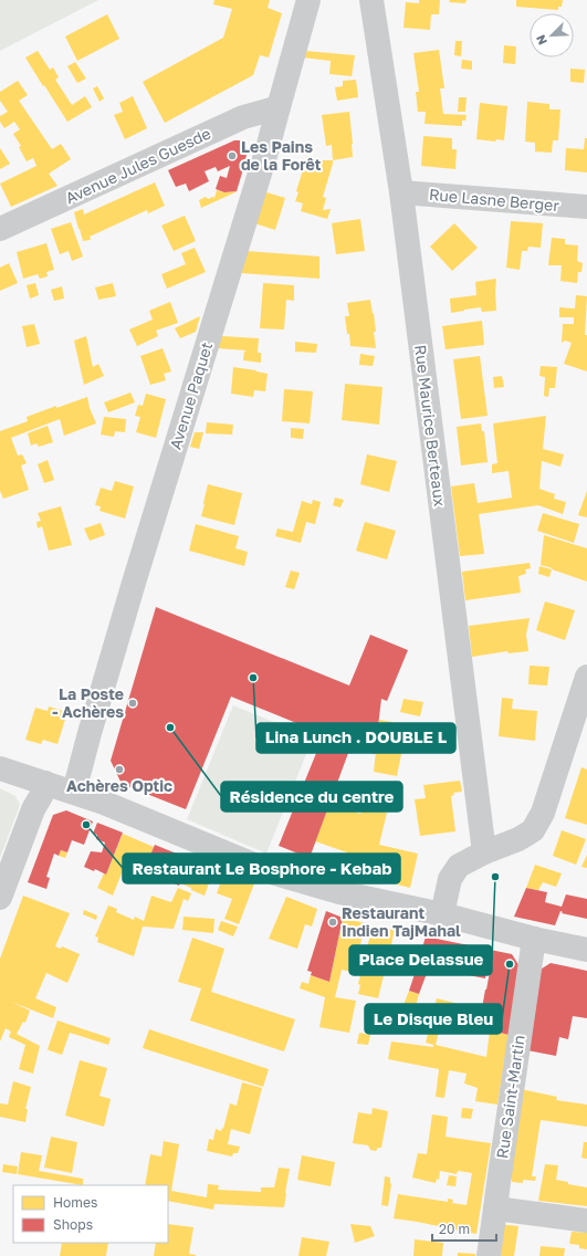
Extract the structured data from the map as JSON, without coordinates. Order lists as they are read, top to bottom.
{
  "streets": {
    "street": [
      "Avenue Jules Guesde",
      "Rue Lasne Berger",
      "Avenue Paquet",
      "Rue Maurice Berteaux",
      "Rue Saint-Martin"
    ]
  },
  "crossings": [
    ["Avenue Jules Guesde", "Avenue Paquet"],
    ["Rue Lasne Berger", "Rue Maurice Berteaux"]
  ],
  "places": [
    "Les Pains de la Forêt",
    "Lina Lunch . DOUBLE L",
    "La Poste - Achères",
    "Résidence du centre",
    "Achères Optic",
    "Restaurant Le Bosphore - Kebab",
    "Place Delassue",
    "Restaurant Indien TajMahal",
    "Le Disque Bleu"
  ],
  "legend": ["Homes", "Shops"],
  "scale_bar": "20 m",
  "north": "bottom left"
}
